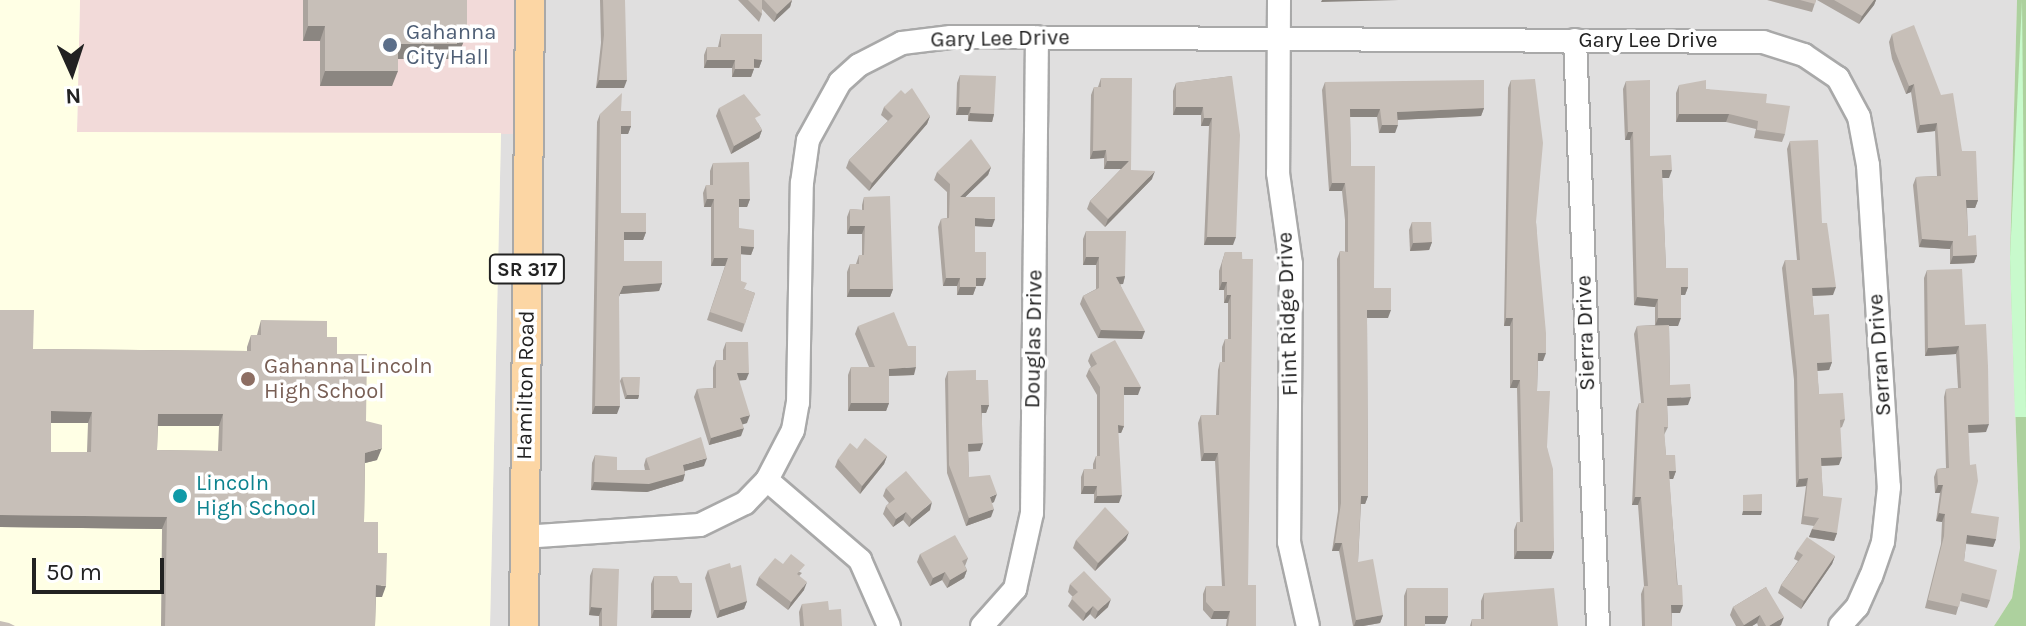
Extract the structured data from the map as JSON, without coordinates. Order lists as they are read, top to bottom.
{
  "streets": {
    "main road": ["SR 317", "Hamilton Road"],
    "street": [
      "Gary Lee Drive",
      "Flint Ridge Drive",
      "Sierra Drive",
      "Douglas Drive",
      "Serran Drive"
    ]
  },
  "crossings": [
    ["Gary Lee Drive", "Flint Ridge Drive"],
    ["Gary Lee Drive", "Sierra Drive"],
    ["Gary Lee Drive", "Douglas Drive"],
    ["Gary Lee Drive", "Serran Drive"],
    ["Gary Lee Drive", "Hamilton Road"]
  ],
  "places": ["Gahanna City Hall", "Gahanna Lincoln High School", "Lincoln High School"],
  "scale_bar": "50 m",
  "north": "bottom"
}
